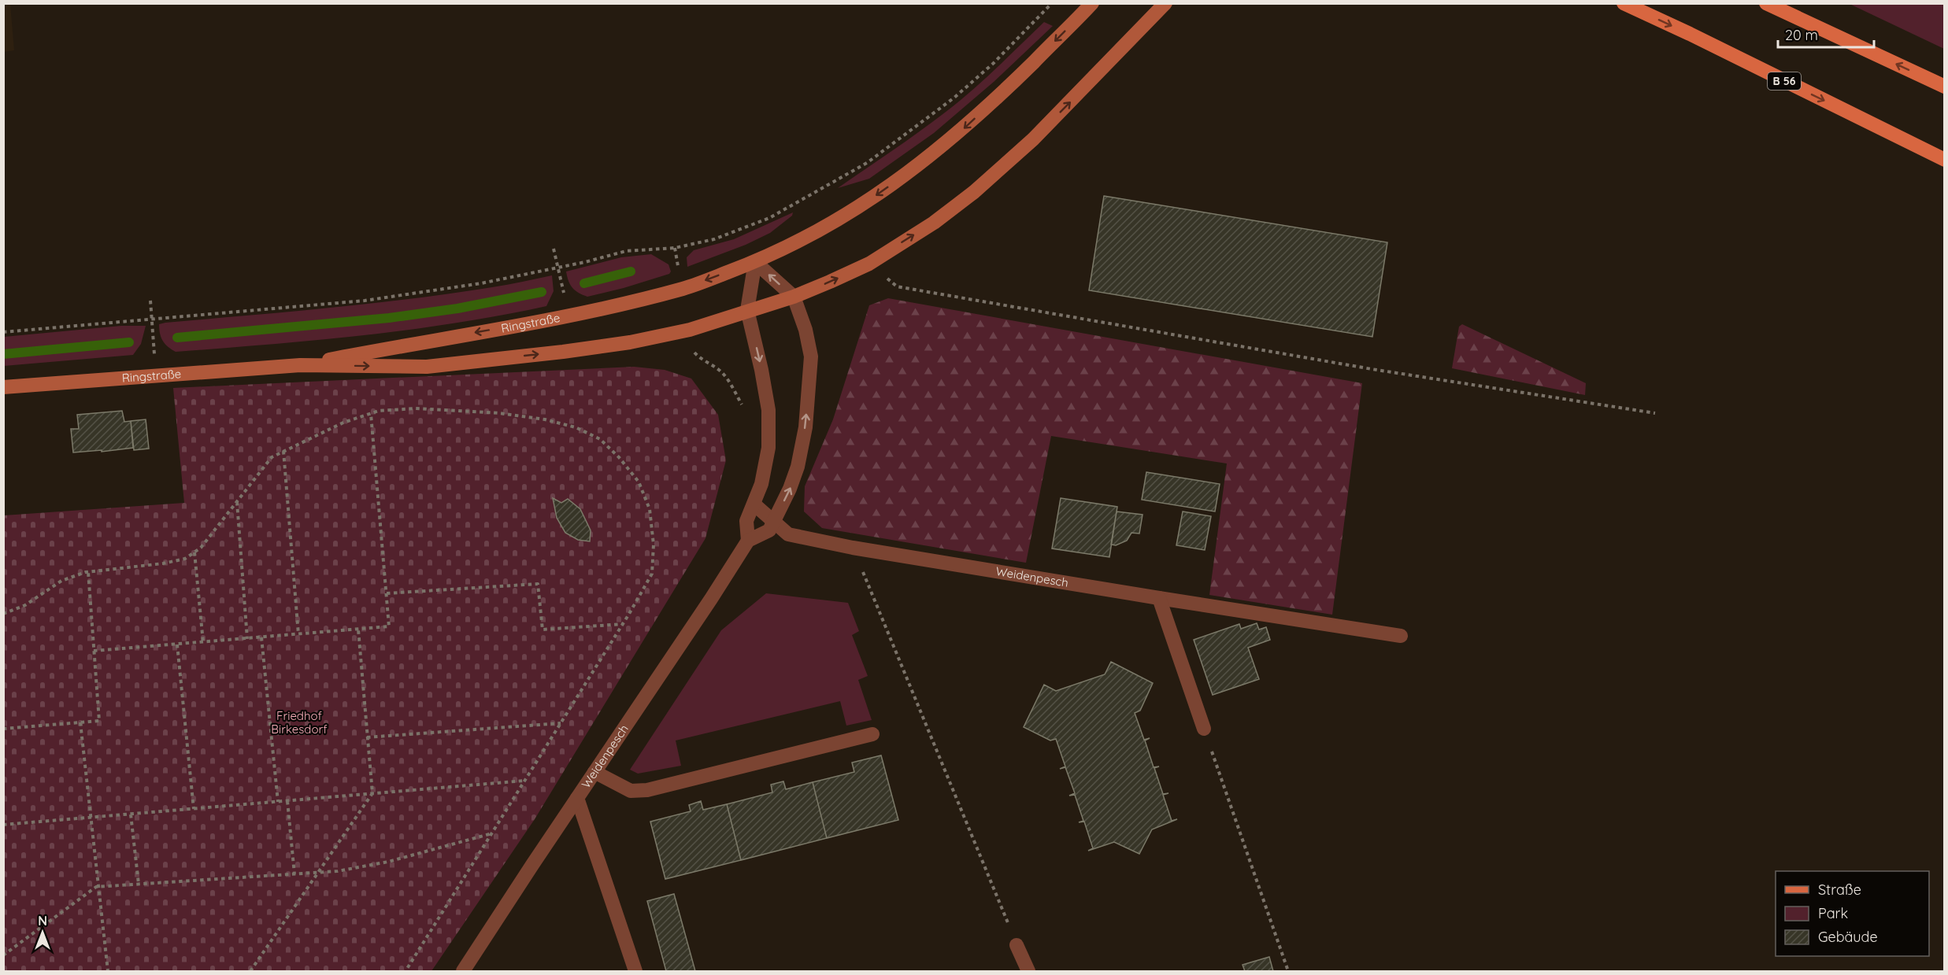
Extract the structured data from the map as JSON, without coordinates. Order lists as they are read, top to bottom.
{
  "streets": {
    "main road": ["B 56", "Ringstraße"],
    "street": ["Weidenpesch"]
  },
  "parks": ["Friedhof Birkesdorf"],
  "legend": ["Straße", "Park", "Gebäude"],
  "scale_bar": "20 m",
  "north": "top"
}
